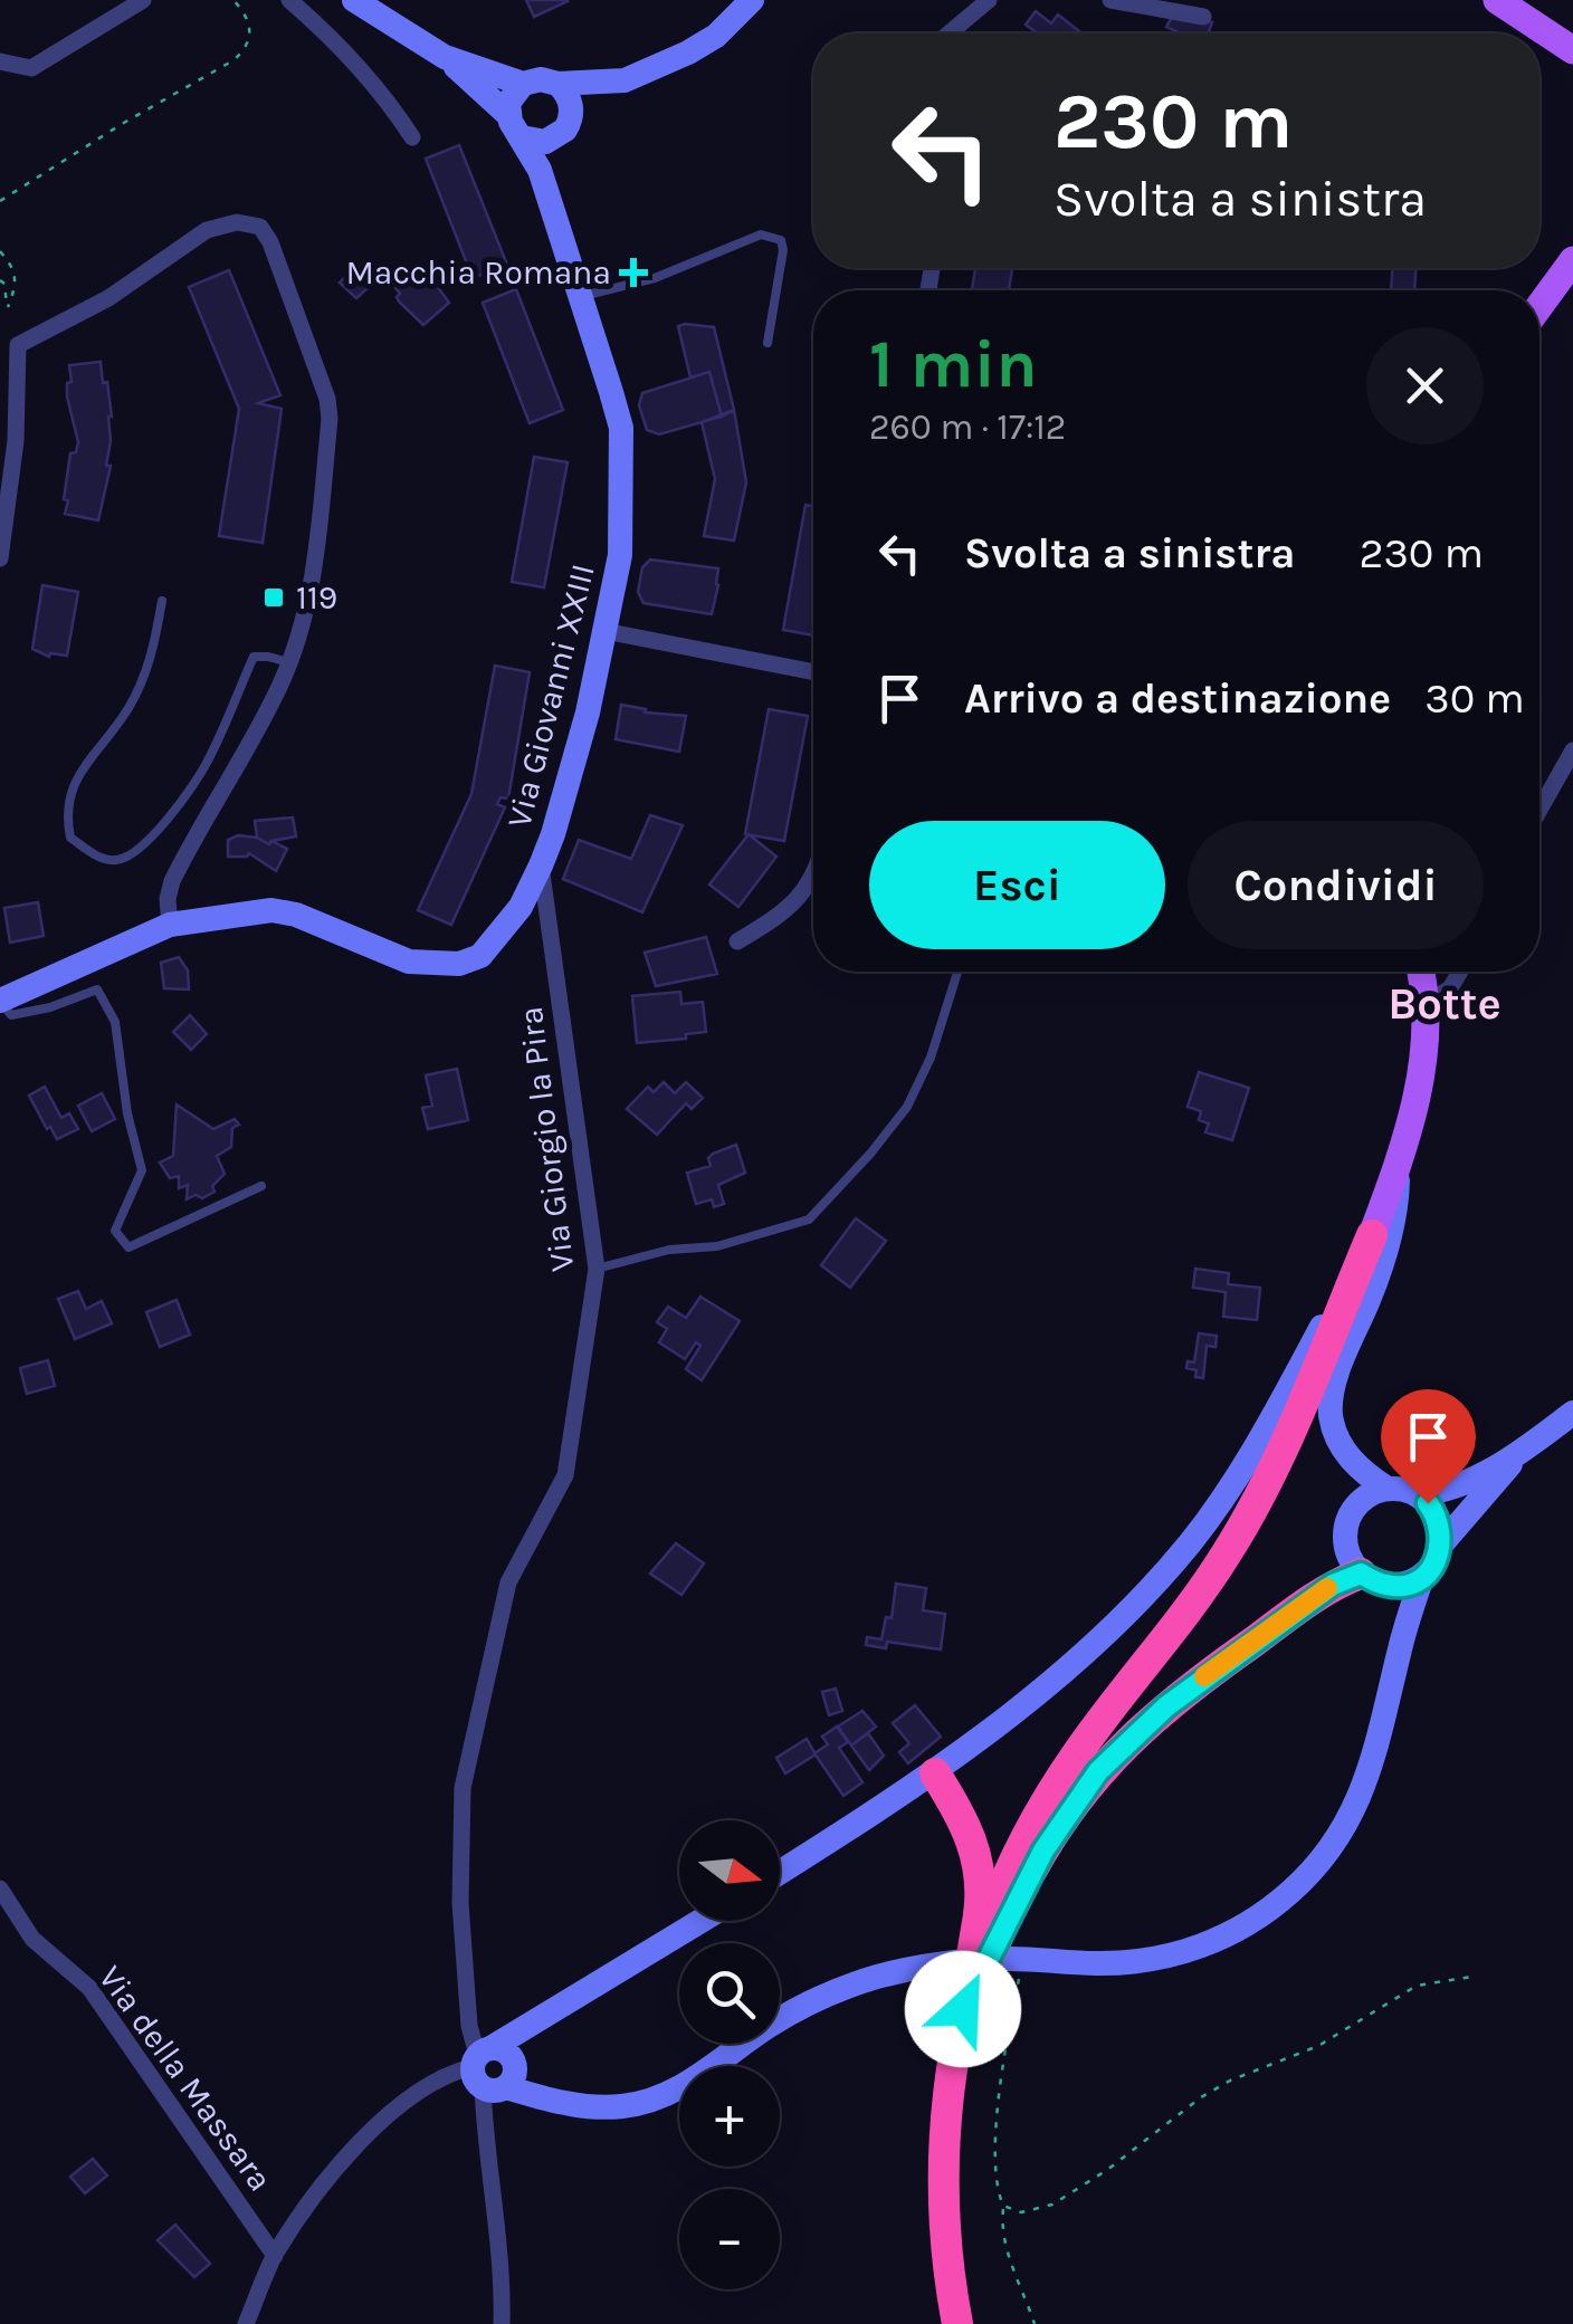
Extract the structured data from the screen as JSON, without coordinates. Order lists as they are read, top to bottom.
{
  "streets": {
    "main road": ["Via Giovanni XXIII"],
    "street": ["Via Giorgio la Pira", "Via della Massara"]
  },
  "crossings": [
    ["Via Giovanni XXIII", "Via Giorgio la Pira"],
    ["Via Giorgio la Pira", "Via della Massara"]
  ],
  "districts": ["Botte"],
  "places": {
    "health": ["Macchia Romana"],
    "transit": ["119"]
  },
  "north": "right",
  "page": {
    "turn": ["230 m", "Svolta a sinistra"],
    "heading": ["1 min", "260 m · 17:12"],
    "list": [
      {
        "name": "Svolta a sinistra",
        "value": "230 m"
      },
      {
        "name": "Arrivo a destinazione",
        "value": "30 m"
      }
    ],
    "buttons": ["Esci", "Condividi"],
    "map_buttons": ["+", "−"]
  }
}
